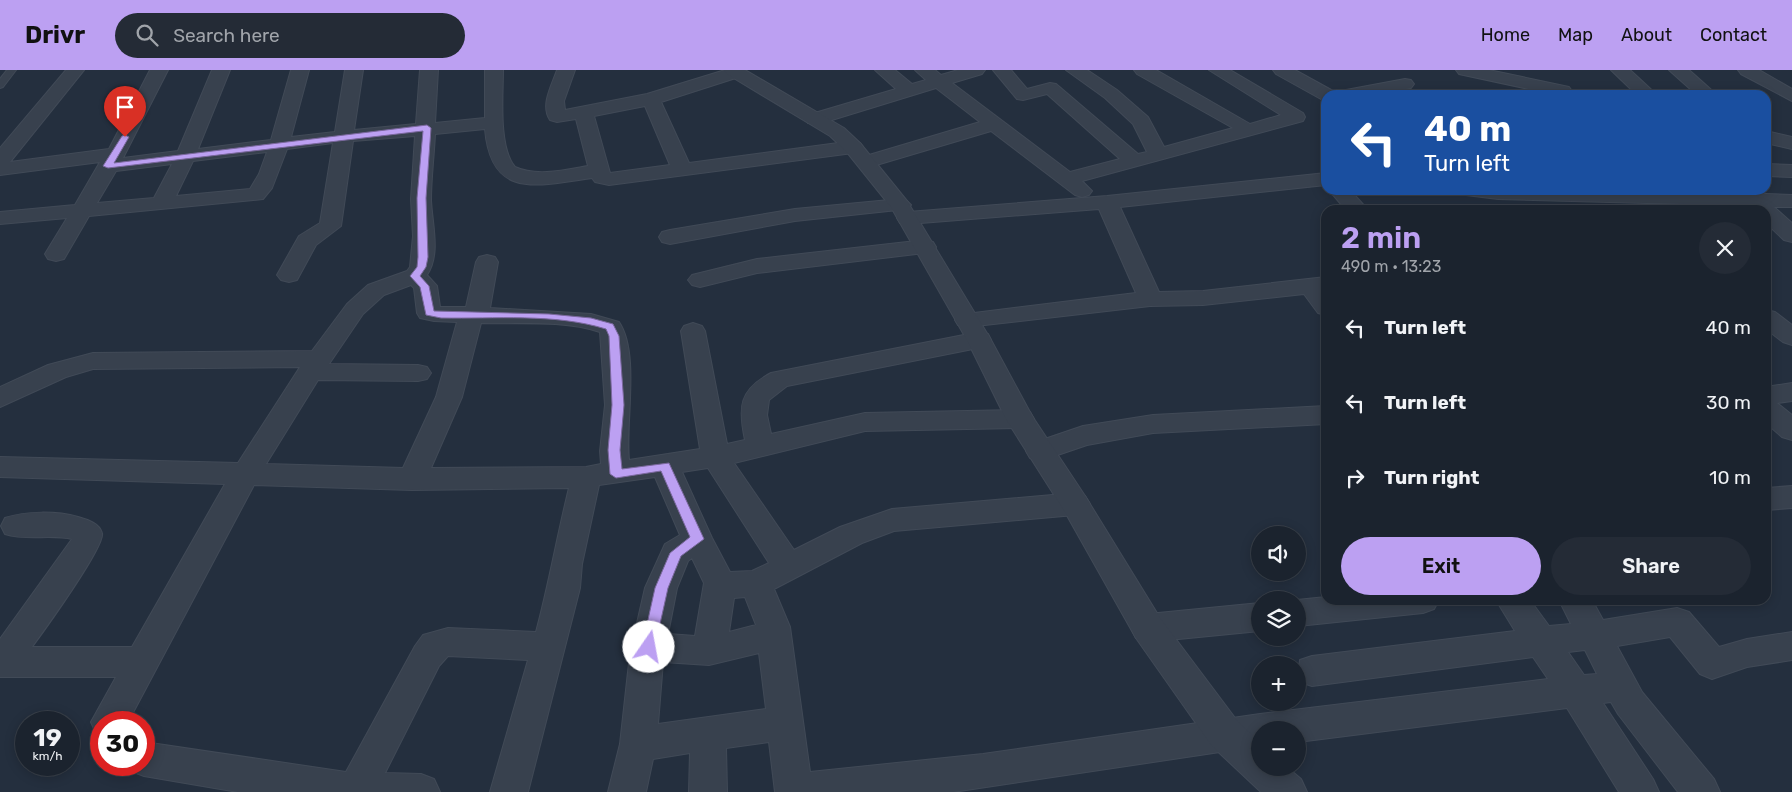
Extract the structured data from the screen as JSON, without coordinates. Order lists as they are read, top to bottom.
{
  "page": {
    "header": "Drivr",
    "search": "Search here",
    "nav": [
      "Home",
      "Map",
      "About",
      "Contact"
    ],
    "turn": ["40 m", "Turn left"],
    "heading": ["2 min", "490 m · 13:23"],
    "list": [
      {
        "name": "Turn left",
        "value": "40 m"
      },
      {
        "name": "Turn left",
        "value": "30 m"
      },
      {
        "name": "Turn right",
        "value": "10 m"
      }
    ],
    "map_buttons": ["+", "−"],
    "buttons": ["Exit", "Share"],
    "speed": "19 km/h",
    "limit": "30"
  }
}
